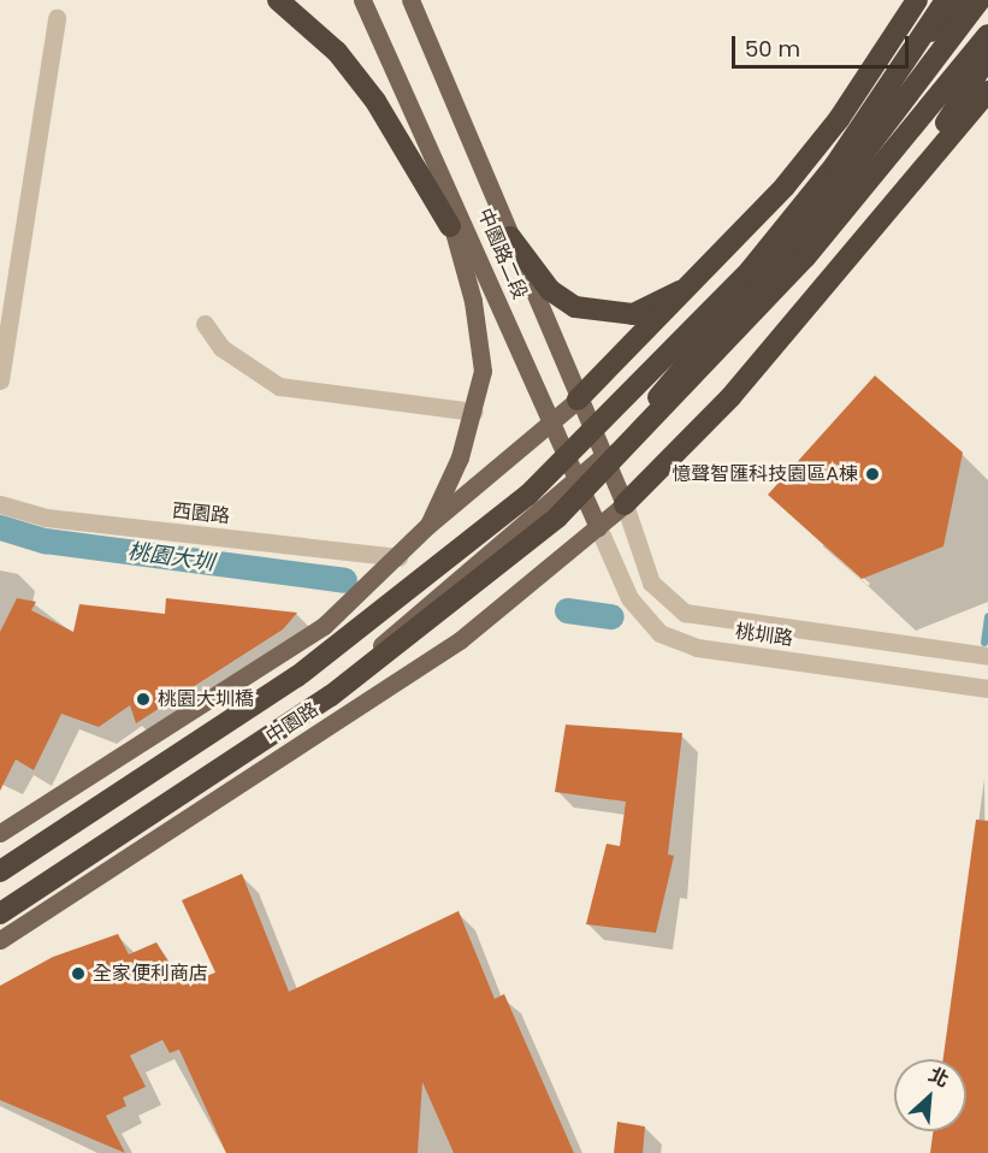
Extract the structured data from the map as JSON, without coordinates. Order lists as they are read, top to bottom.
{
  "streets": {
    "main road": ["中園路二段", "中園路"],
    "street": ["西園路", "桃圳路"]
  },
  "crossings": [
    ["中園路二段", "桃圳路"],
    ["中園路二段", "中園路"],
    ["桃圳路", "中園路"]
  ],
  "water": ["桃園大圳"],
  "places": ["憶聲智匯科技園區A棟", "桃園大圳橋", "全家便利商店"],
  "scale_bar": "50 m",
  "north": "top right"
}
